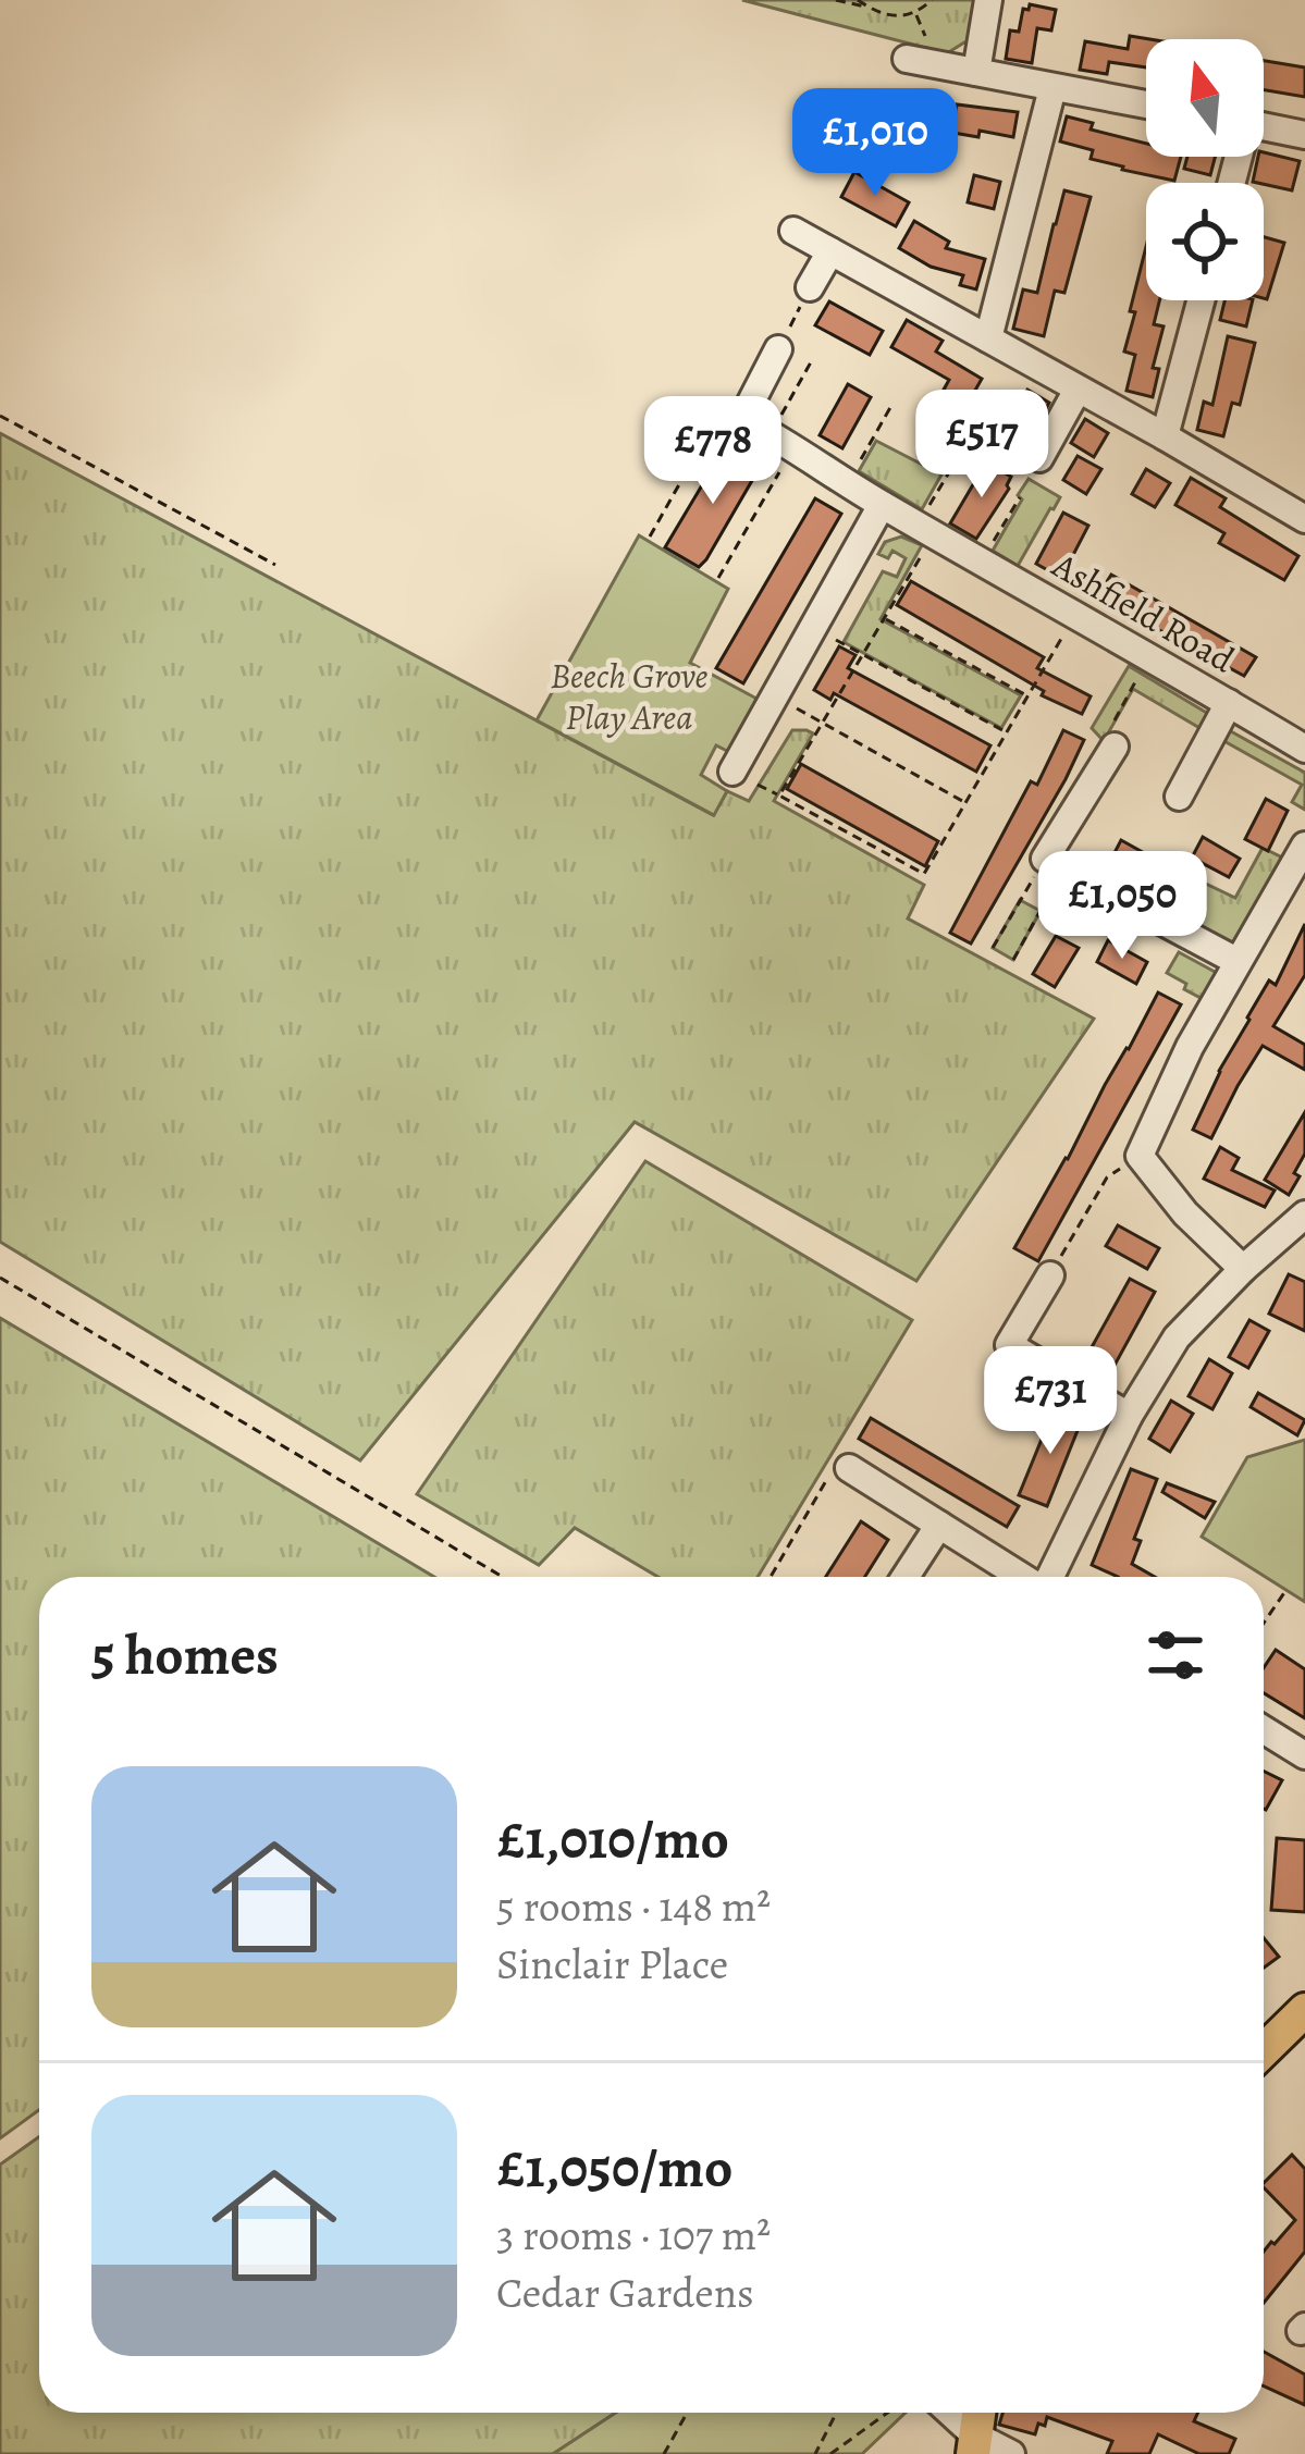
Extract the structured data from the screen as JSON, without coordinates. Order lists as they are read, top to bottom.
{
  "streets": {
    "street": ["Ashfield Road"]
  },
  "parks": ["Beech Grove Play Area"],
  "north": "top",
  "page": {
    "price": [
      "£1,010",
      "£517",
      "£778",
      "£1,050",
      "£731"
    ],
    "heading": "5 homes",
    "list": [
      {
        "name": "£1,010/mo",
        "note": "5 rooms · 148 m² · Sinclair Place"
      },
      {
        "name": "£1,050/mo",
        "note": "3 rooms · 107 m² · Cedar Gardens"
      }
    ]
  }
}
